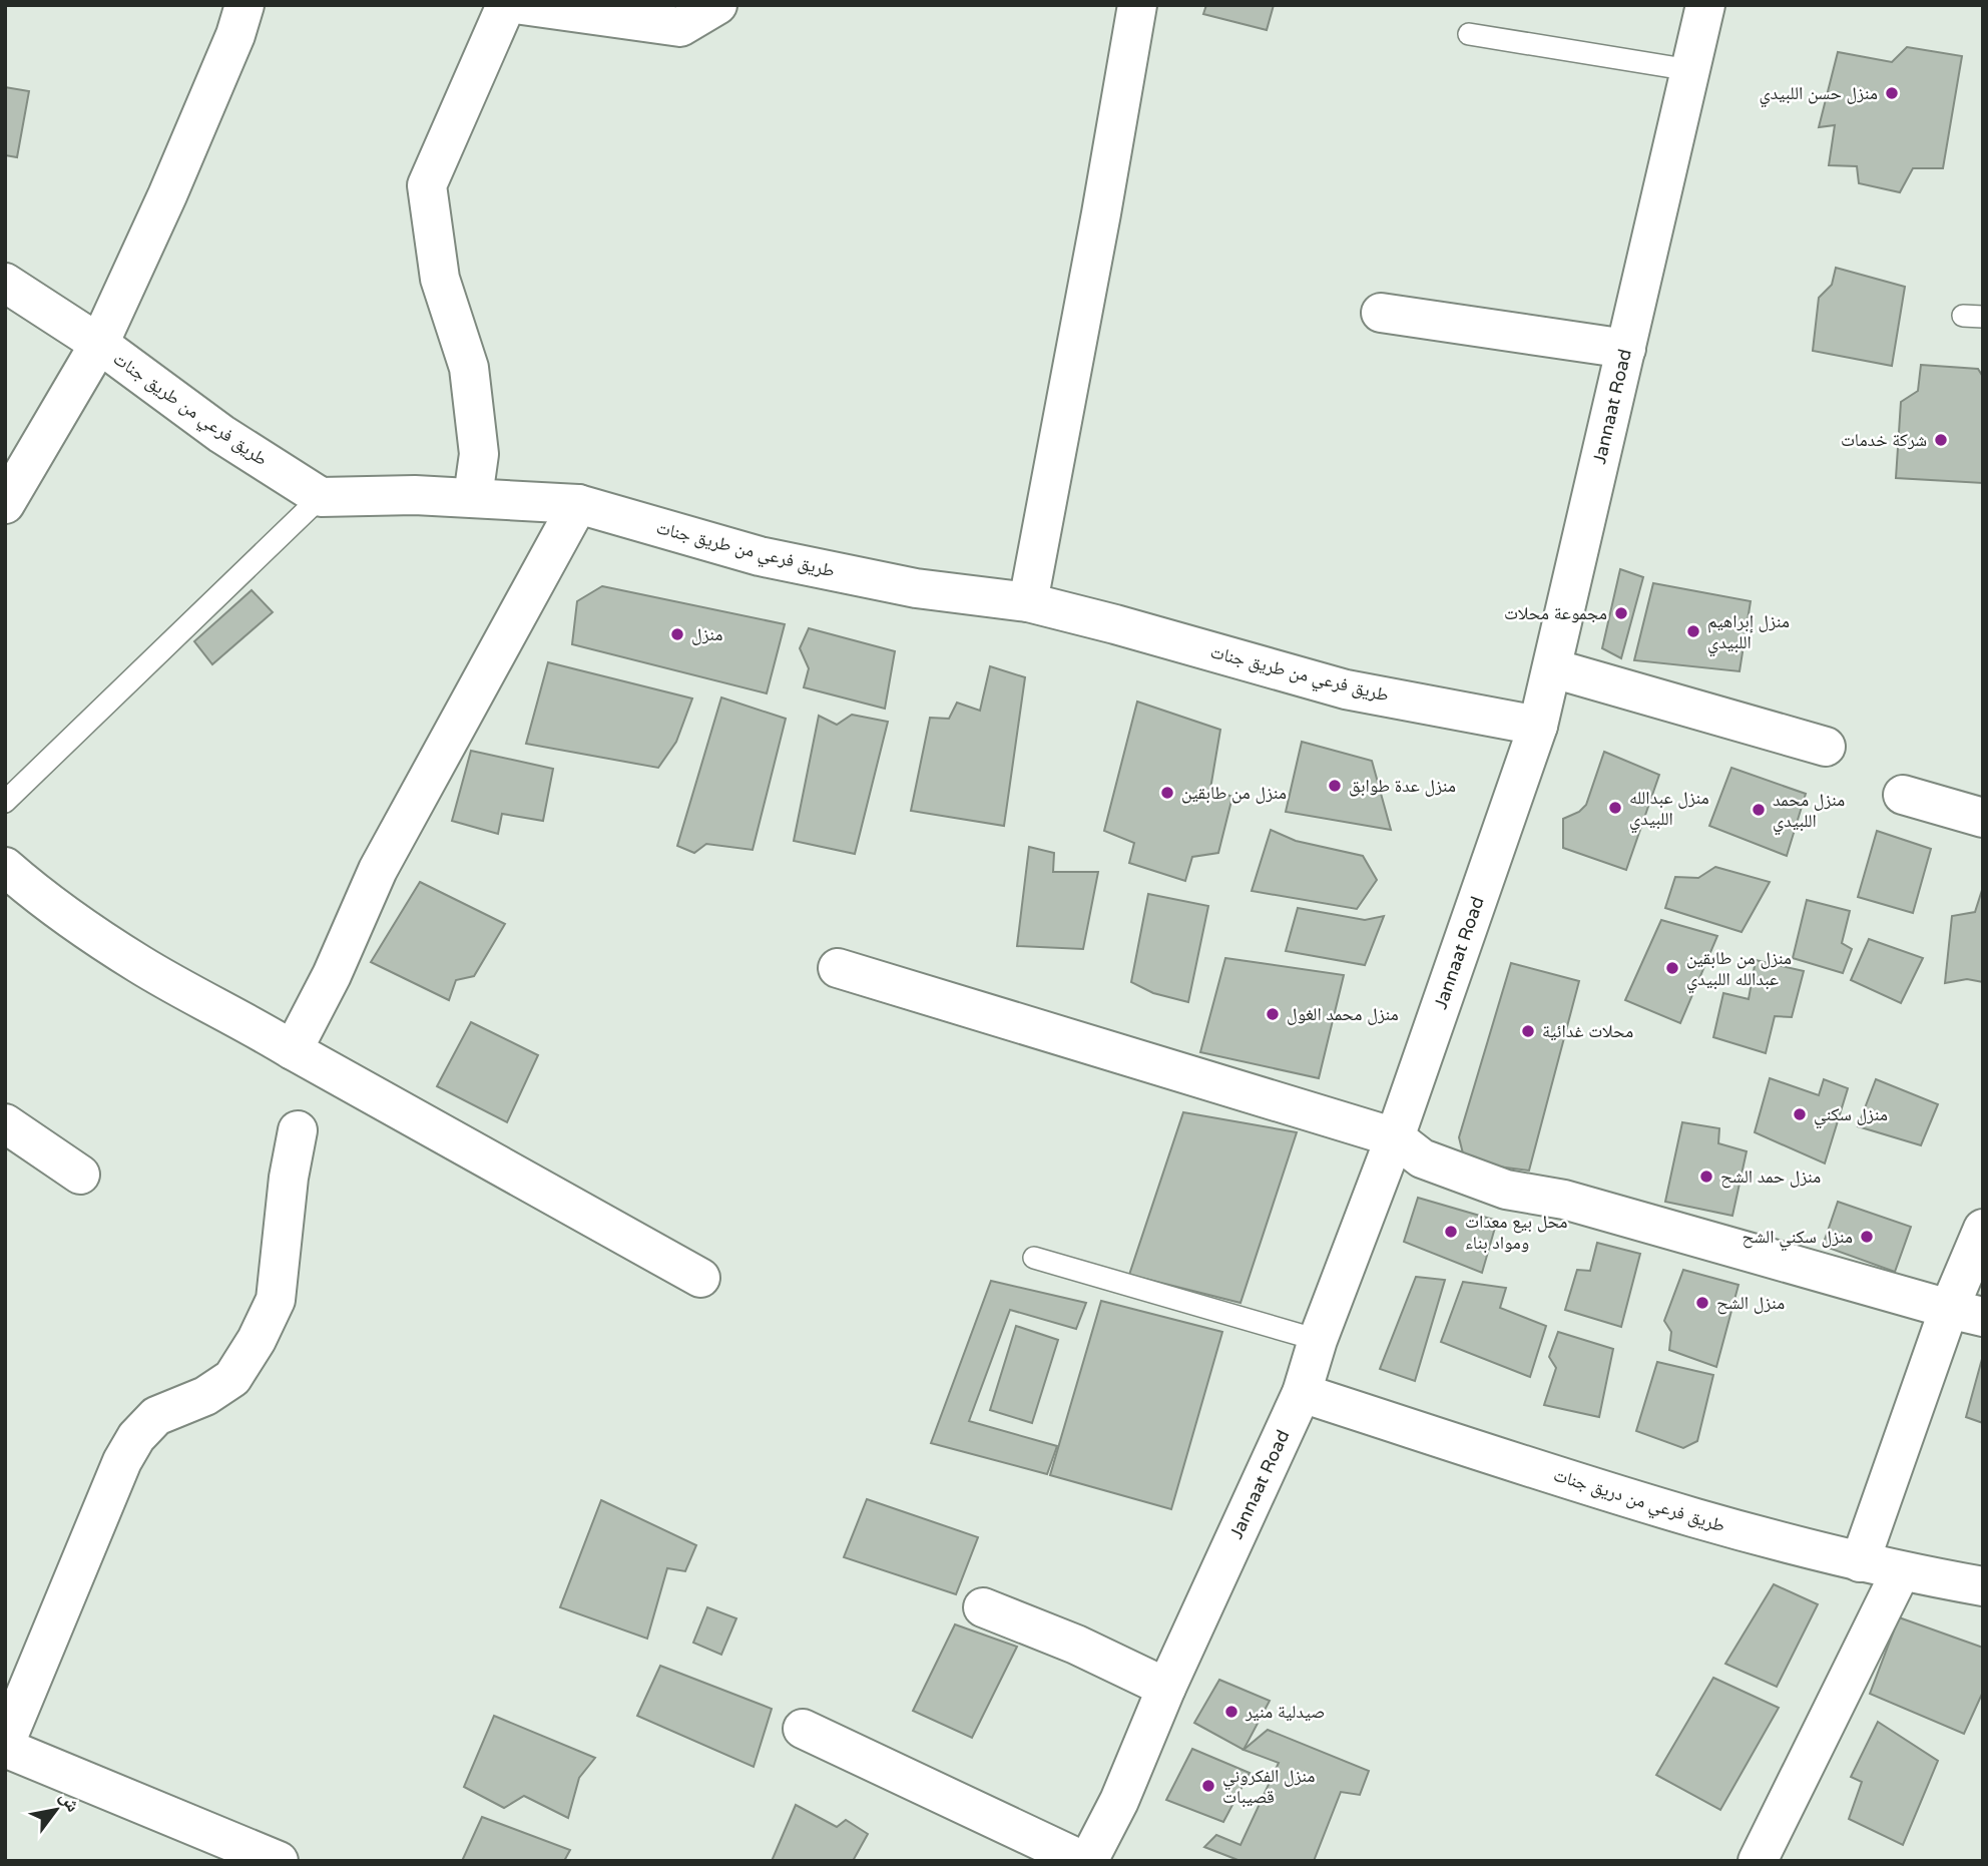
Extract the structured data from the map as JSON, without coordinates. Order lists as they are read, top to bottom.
{
  "streets": {
    "street": ["Jannaat Road", "طريق فرعي من طريق جنات", "طريق فرعي من دريق جنات"]
  },
  "crossings": [
    ["Jannaat Road", "طريق فرعي من طريق جنات"],
    ["Jannaat Road", "طريق فرعي من دريق جنات"]
  ],
  "places": [
    "منزل حسن اللبيدي",
    "شركة خدمات",
    "مجموعة محلات",
    "منزل إبراهيم اللبيدي",
    "منزل",
    "منزل عدة طوابق",
    "منزل من طابقين",
    "منزل عبدالله اللبيدي",
    "منزل محمد اللبيدي",
    "منزل من طابقين عبدالله اللبيدي",
    "منزل محمد الغول",
    "محلات غدائية",
    "منزل سكني",
    "منزل حمد الشح",
    "محل بيع معدات ومواد بناء",
    "منزل سكني الشح",
    "منزل الشح",
    "صيدلية منير",
    "منزل الفكروني قصيبات"
  ],
  "north": "top right"
}
